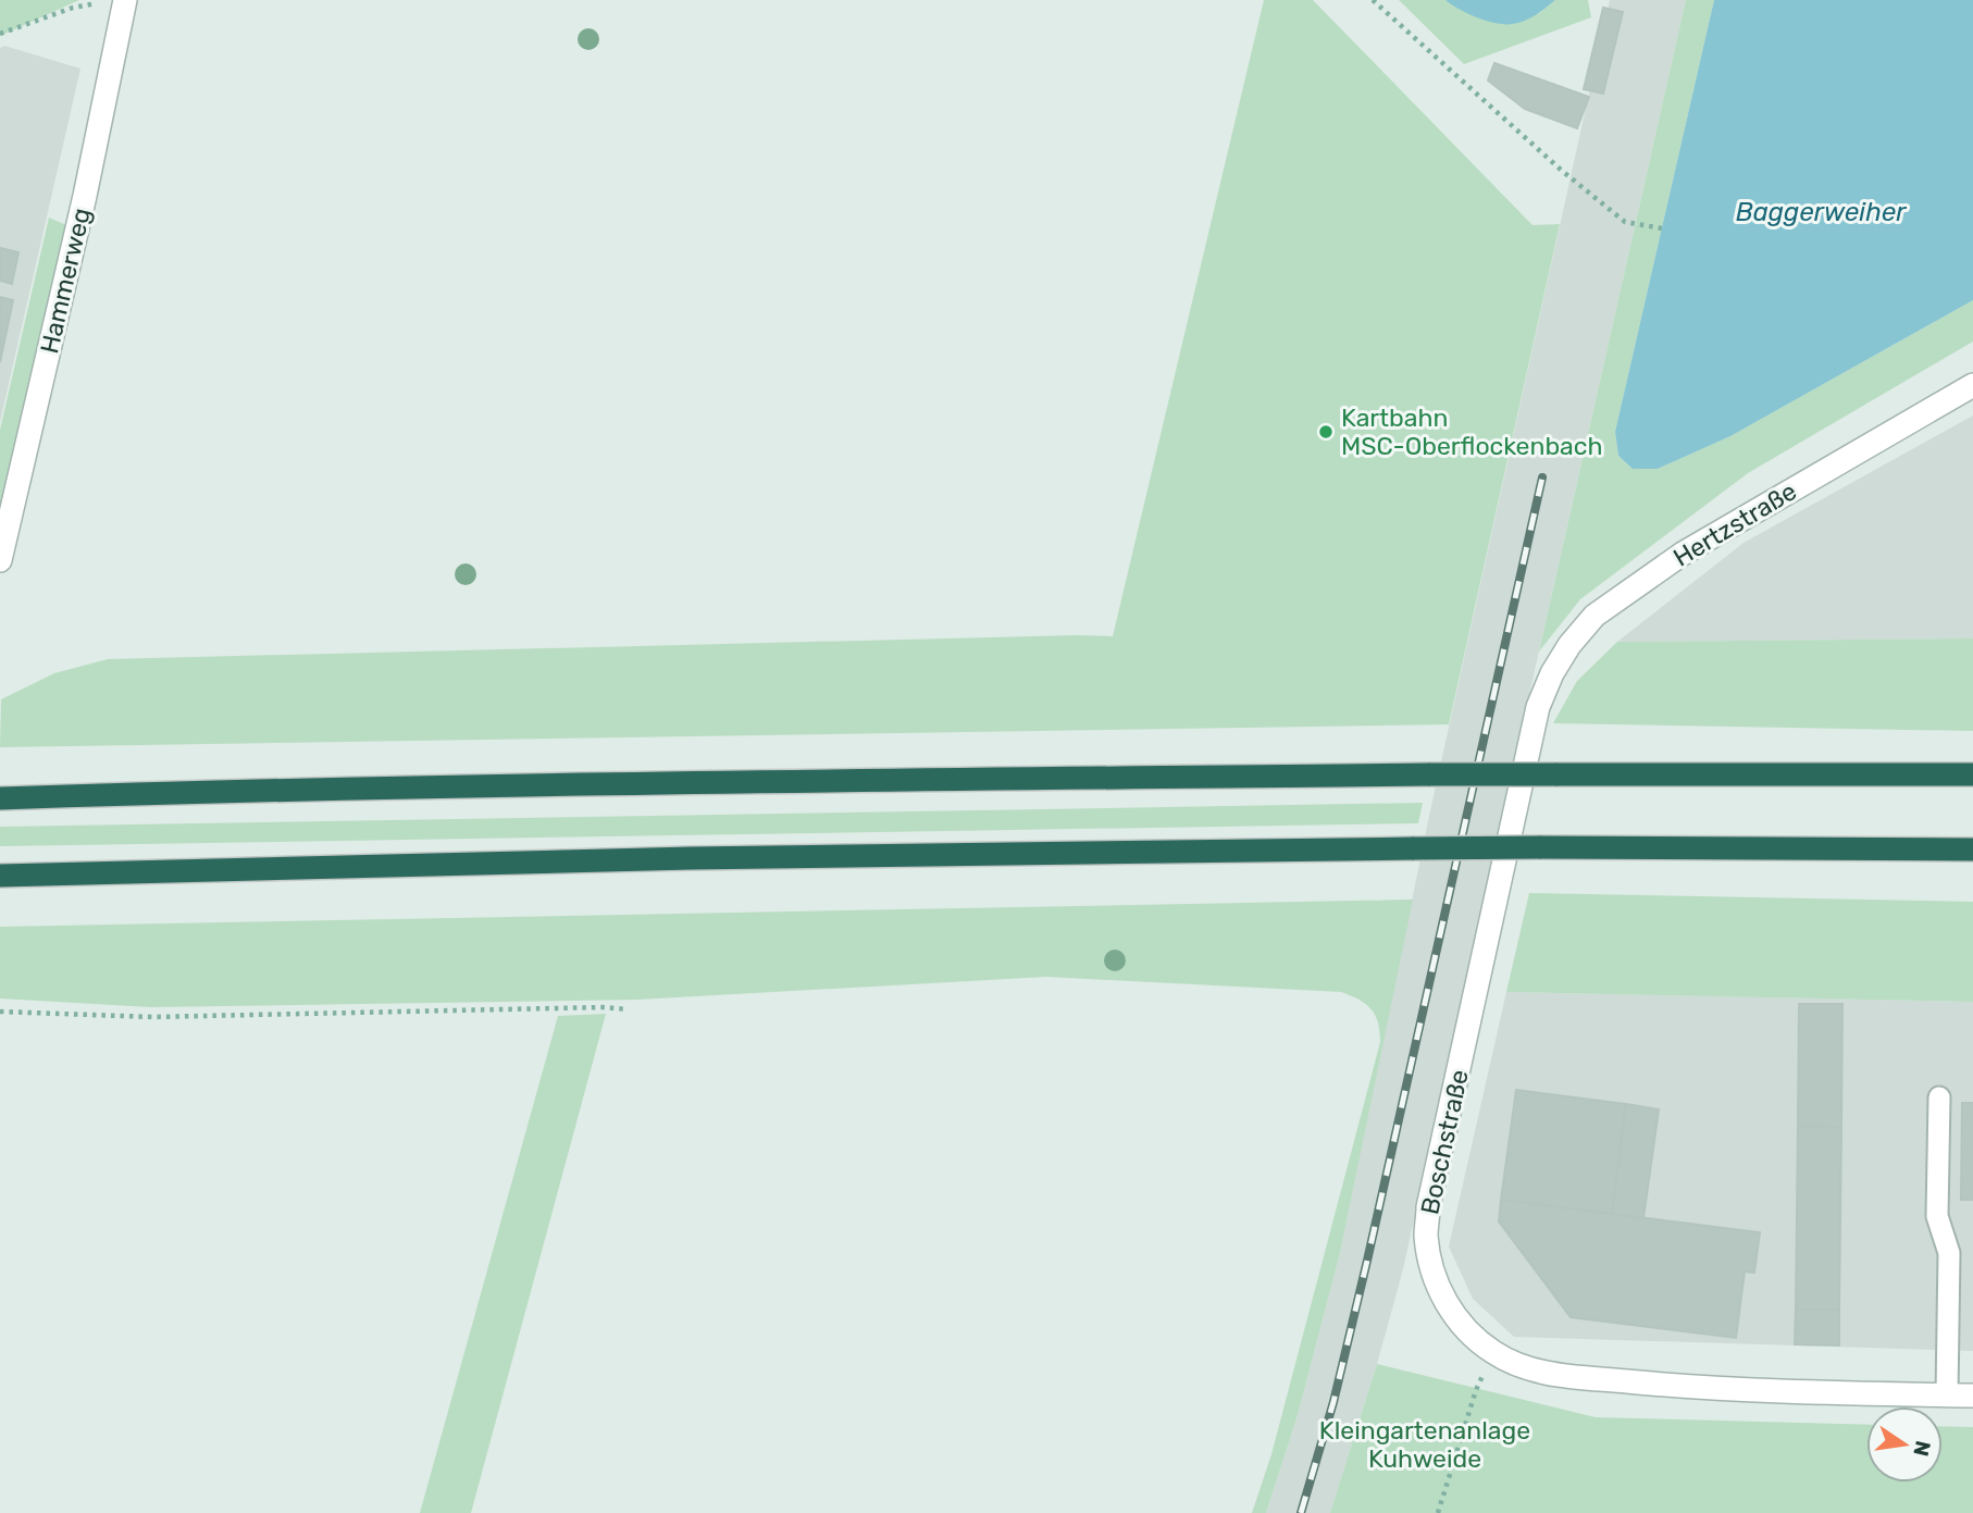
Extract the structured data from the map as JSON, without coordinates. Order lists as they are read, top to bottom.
{
  "streets": {
    "street": ["Hammerweg", "Hertzstraße", "Boschstraße"]
  },
  "crossings": [
    ["Hertzstraße", "Boschstraße"]
  ],
  "water": ["Baggerweiher"],
  "parks": ["Kleingartenanlage Kuhweide"],
  "places": ["Kartbahn MSC-Oberflockenbach"],
  "north": "right"
}
